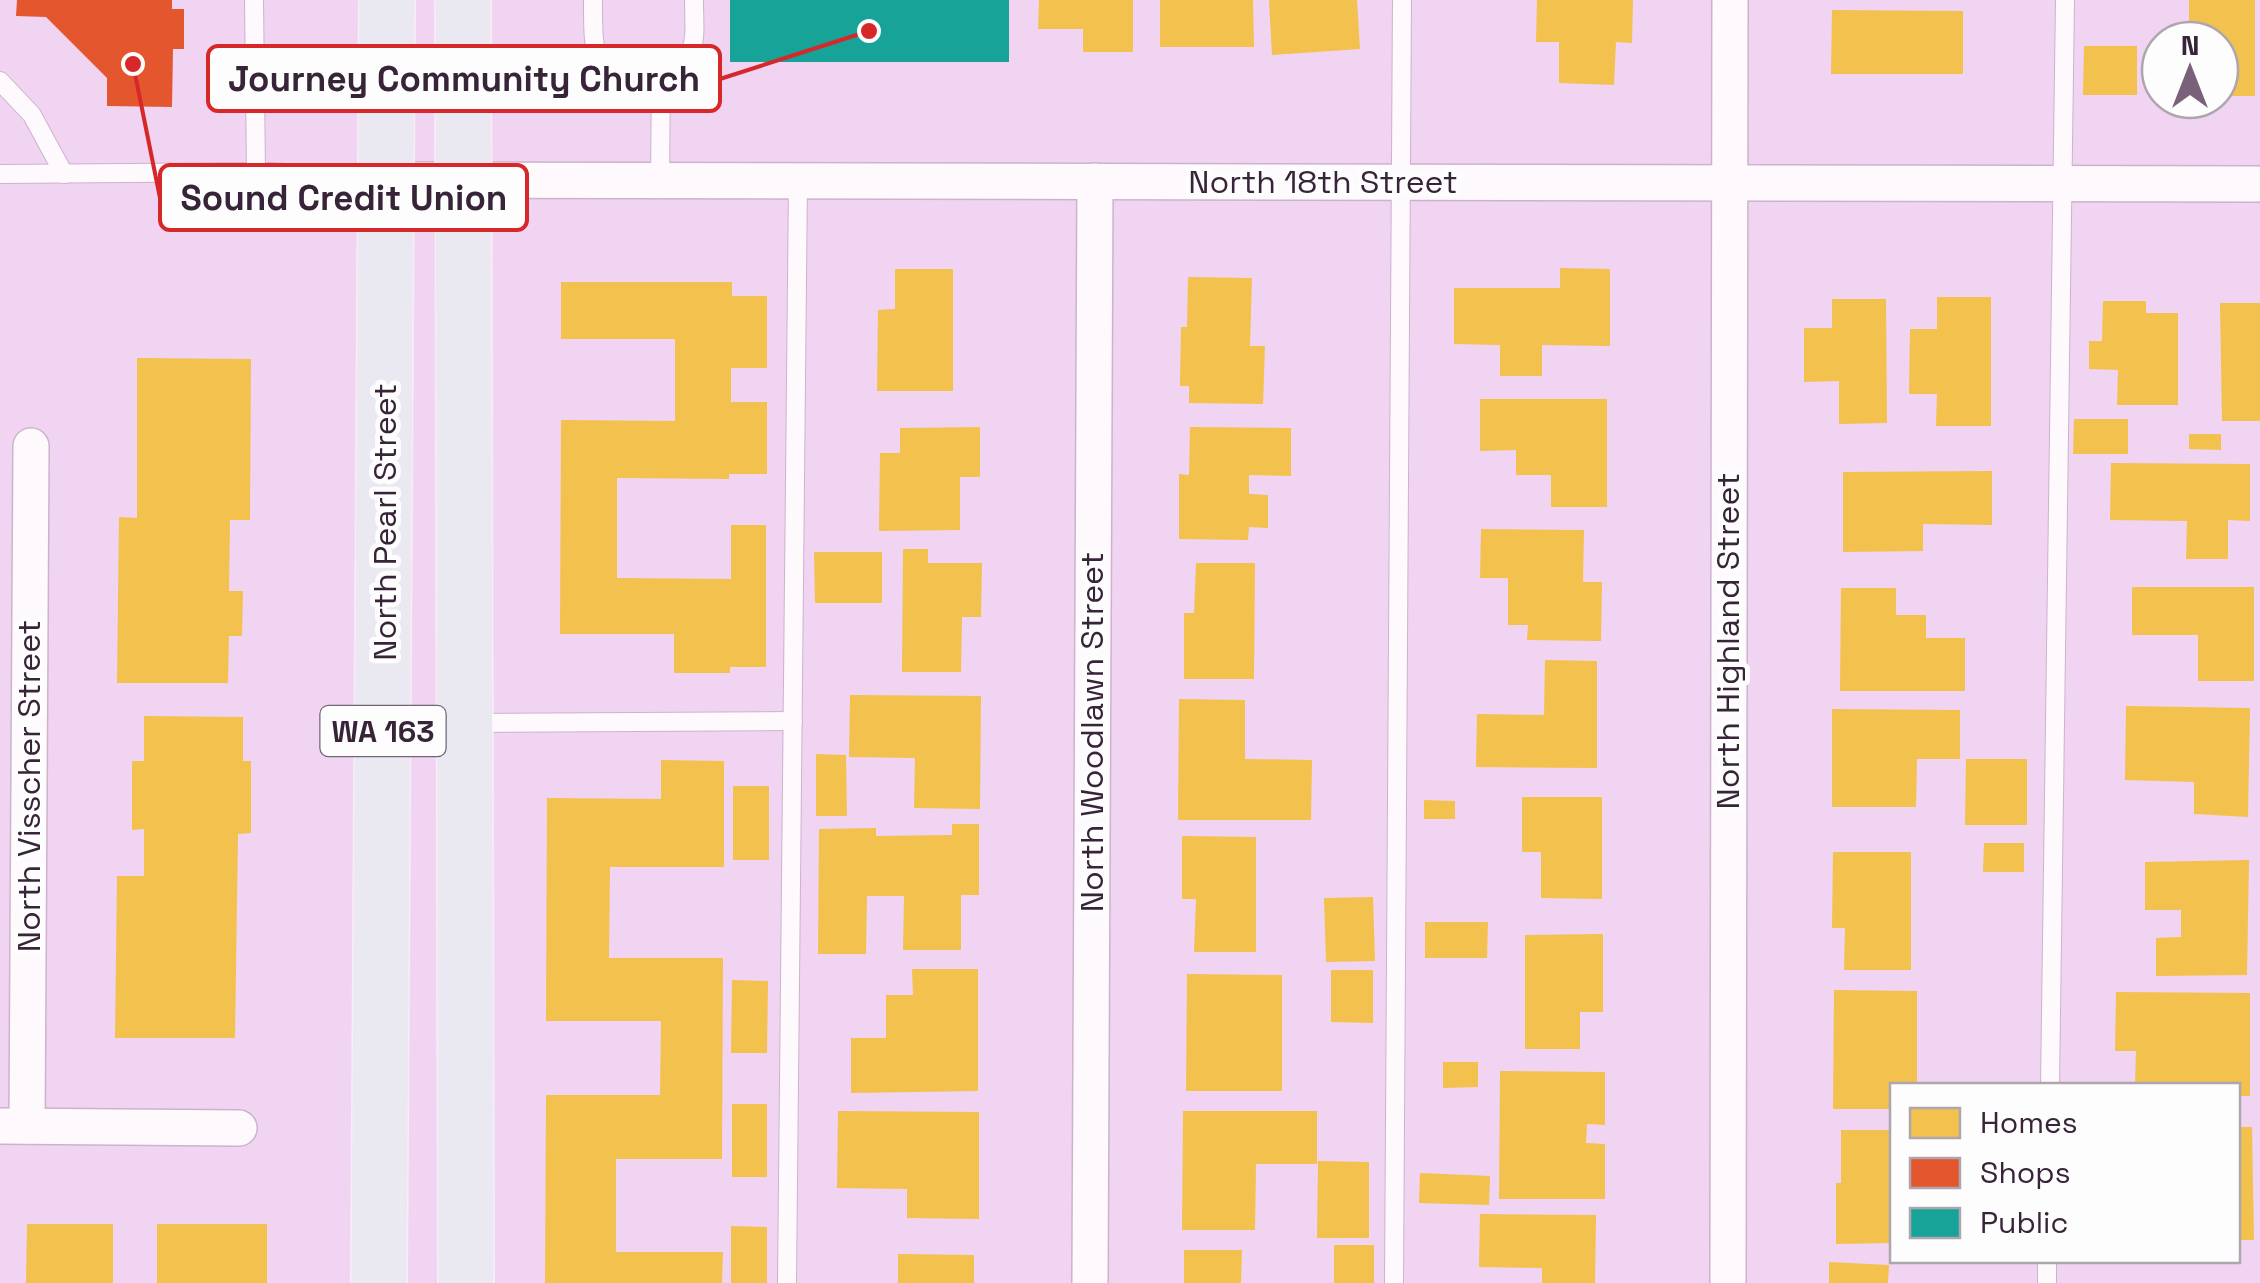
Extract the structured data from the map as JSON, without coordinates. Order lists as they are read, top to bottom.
{
  "streets": {
    "main road": ["North Pearl Street", "WA 163"],
    "street": [
      "North 18th Street",
      "North Highland Street",
      "North Woodlawn Street",
      "North Visscher Street"
    ]
  },
  "crossings": [
    ["North 18th Street", "North Pearl Street"],
    ["North 18th Street", "North Highland Street"],
    ["North 18th Street", "WA 163"],
    ["North 18th Street", "North Woodlawn Street"]
  ],
  "places": ["Journey Community Church", "Sound Credit Union"],
  "legend": ["Homes", "Shops", "Public"],
  "north": "top"
}
